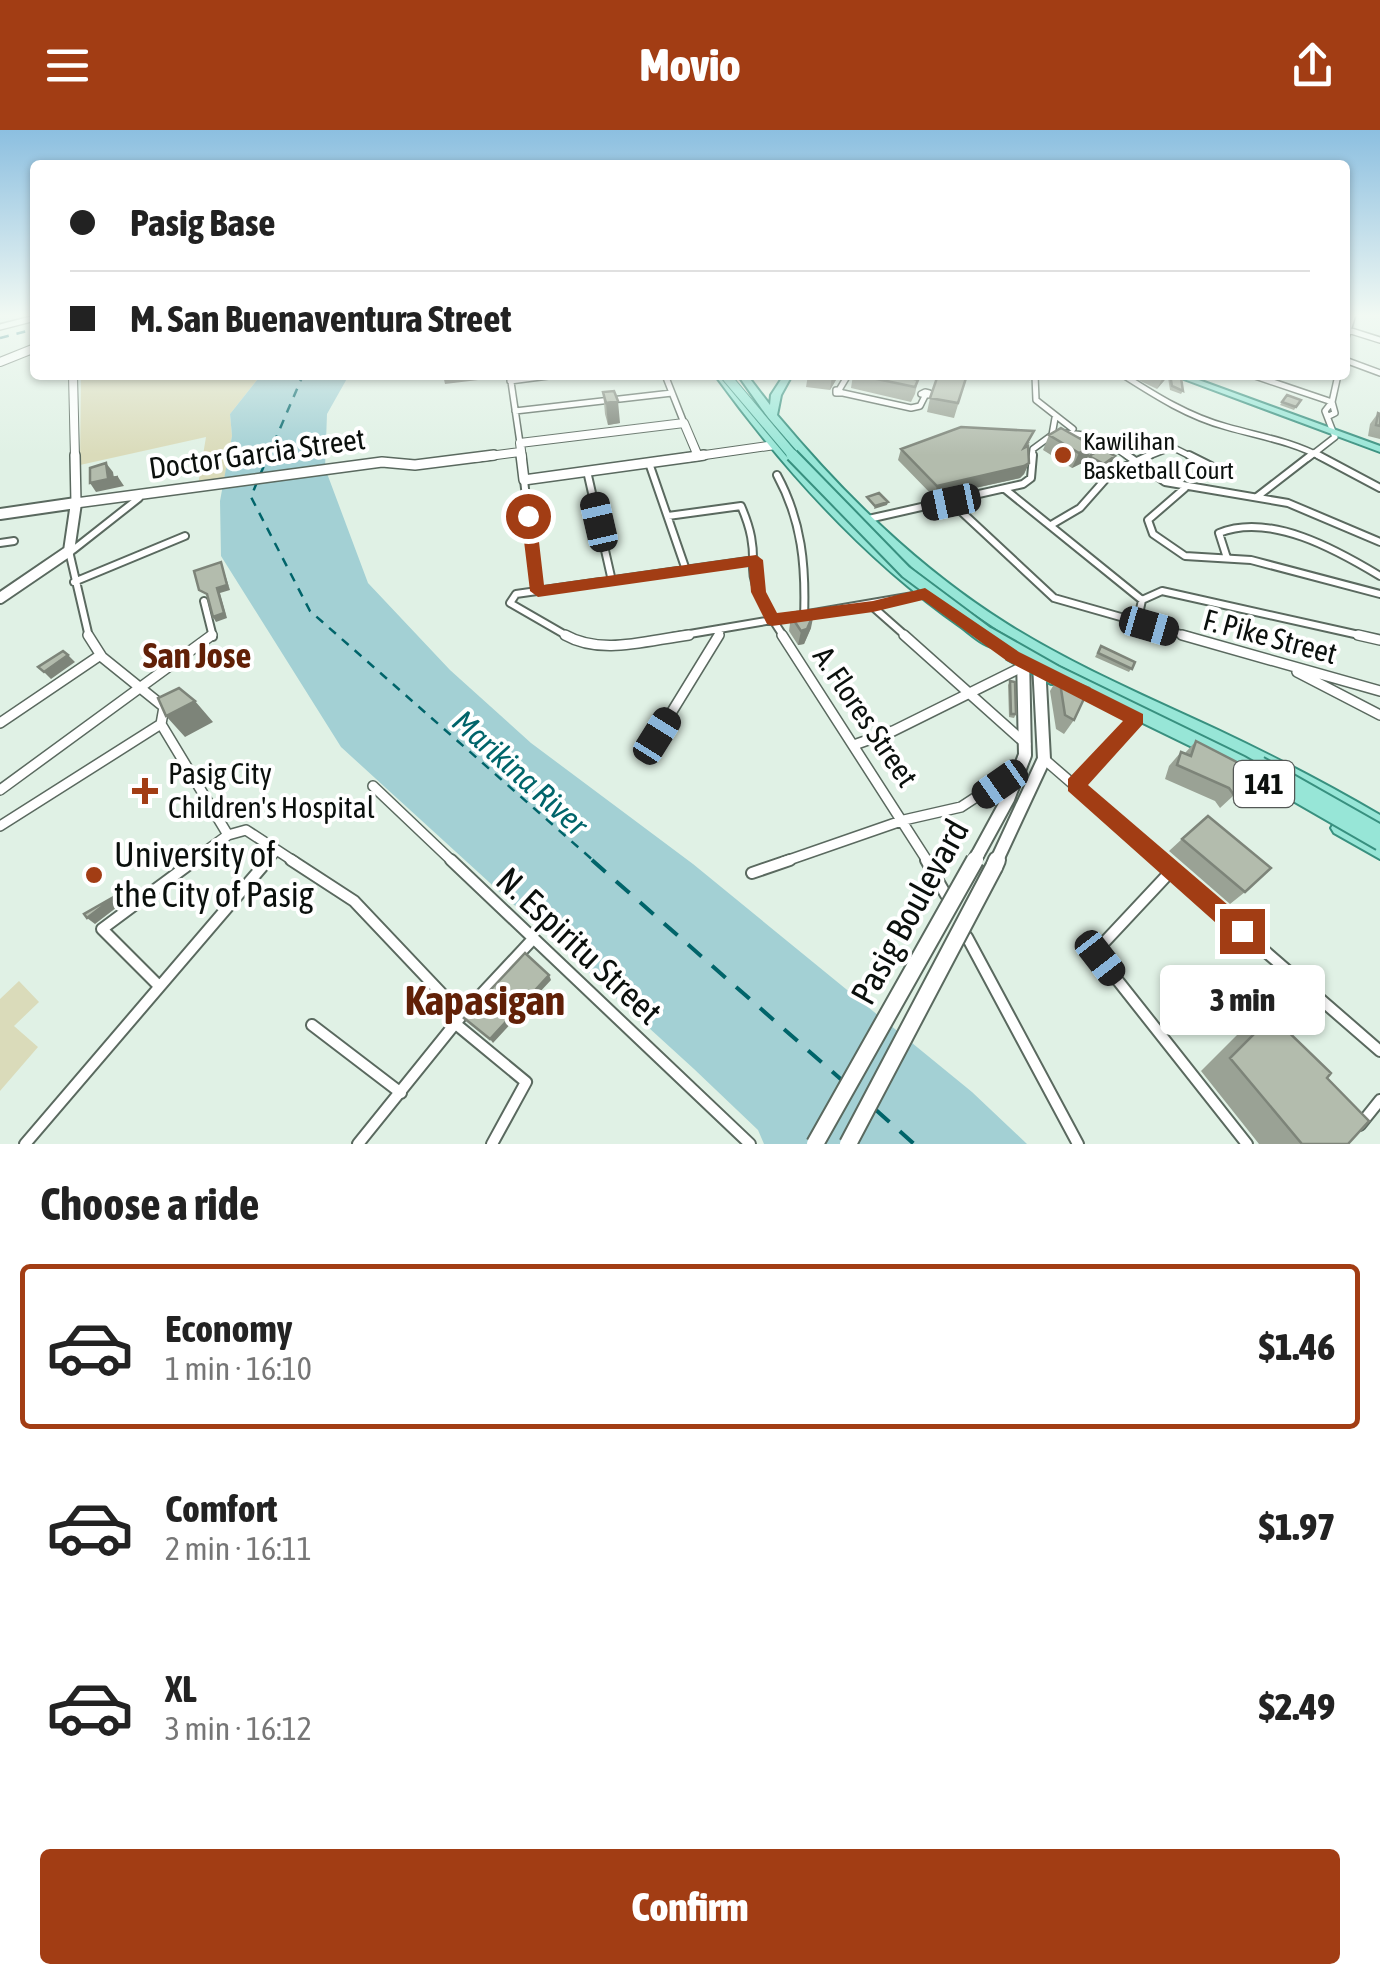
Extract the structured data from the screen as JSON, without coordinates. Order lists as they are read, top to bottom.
{
  "streets": {
    "main road": ["141", "Pasig Boulevard"],
    "street": [
      "Doctor Garcia Street",
      "F. Pike Street",
      "A. Flores Street",
      "N. Espiritu Street"
    ]
  },
  "crossings": [
    ["141", "Pasig Boulevard"]
  ],
  "districts": ["San Jose", "Kapasigan"],
  "water": ["Marikina River"],
  "places": {
    "other": ["Kawilihan Basketball Court", "University of the City of Pasig"],
    "health": ["Pasig City Children's Hospital"]
  },
  "page": {
    "header": "Movio",
    "banner": ["Pasig Base", "M. San Buenaventura Street"],
    "bubble": "3 min",
    "heading": "Choose a ride",
    "list": [
      {
        "name": "Economy",
        "note": "1 min · 16:10",
        "value": "$1.46"
      },
      {
        "name": "Comfort",
        "note": "2 min · 16:11",
        "value": "$1.97"
      },
      {
        "name": "XL",
        "note": "3 min · 16:12",
        "value": "$2.49"
      }
    ],
    "buttons": "Confirm"
  }
}
